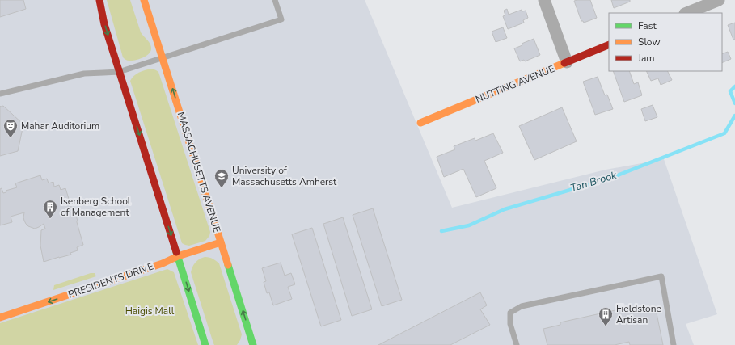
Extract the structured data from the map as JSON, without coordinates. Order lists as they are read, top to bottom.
{
  "streets": {
    "main road": ["NUTTING AVENUE", "MASSACHUSETTS AVENUE", "PRESIDENTS DRIVE"]
  },
  "crossings": [
    ["MASSACHUSETTS AVENUE", "PRESIDENTS DRIVE"]
  ],
  "one_way": ["PRESIDENTS DRIVE"],
  "water": ["Tan Brook"],
  "parks": ["Haigis Mall"],
  "places": {
    "theatre": ["Mahar Auditorium"],
    "school or university": ["University of Massachusetts Amherst"],
    "building": ["Isenberg School of Management", "Fieldstone Artisan"]
  },
  "legend": ["Fast", "Slow", "Jam"]
}
